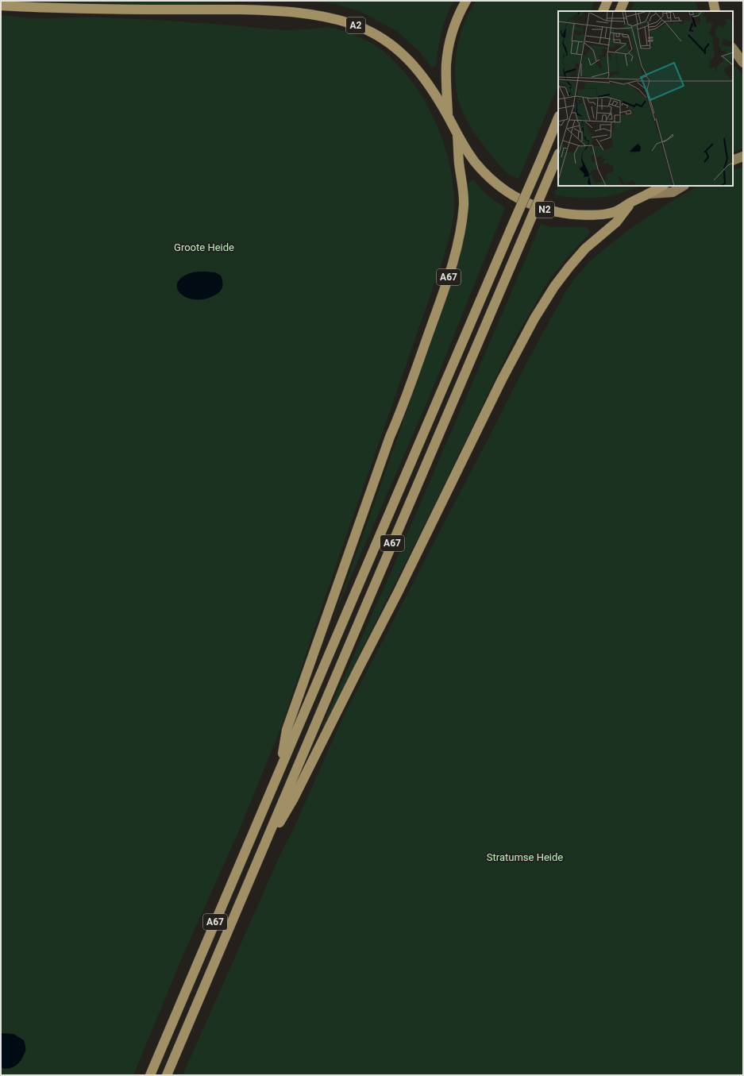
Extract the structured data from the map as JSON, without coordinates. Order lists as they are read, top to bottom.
{
  "streets": {
    "highway": ["A2", "N2", "A67"]
  },
  "crossings": [
    ["A2", "N2"],
    ["N2", "A67"]
  ],
  "parks": ["Groote Heide", "Stratumse Heide"]
}
